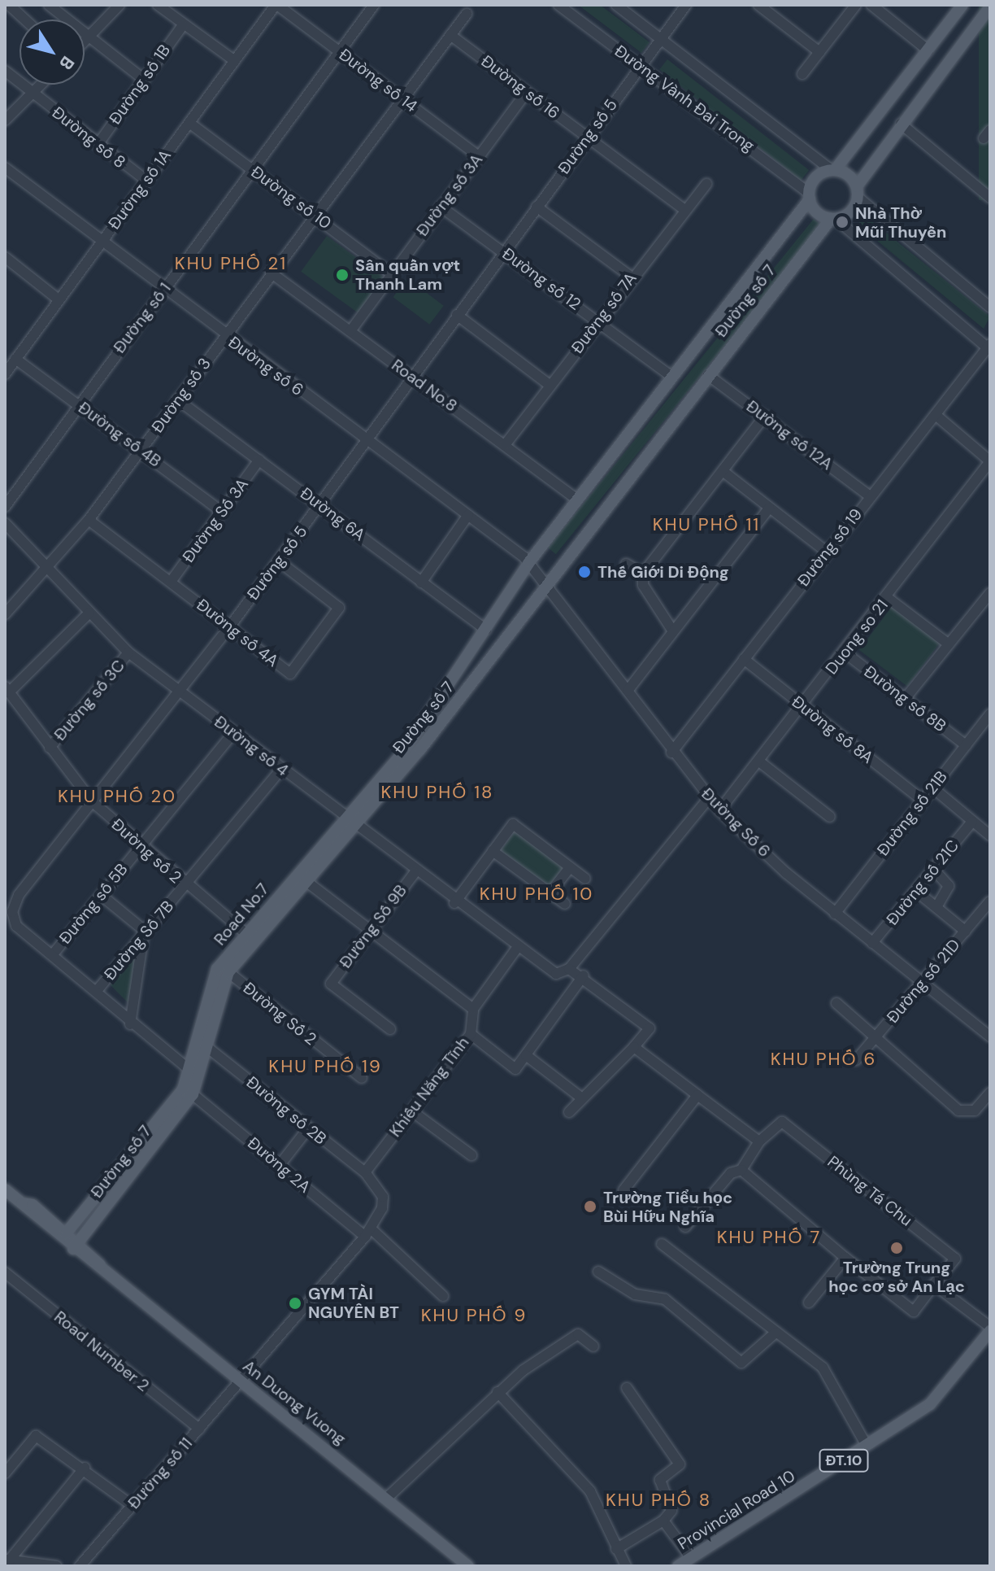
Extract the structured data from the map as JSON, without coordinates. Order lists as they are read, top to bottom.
{
  "streets": {
    "main road": [
      "Đường số 7",
      "Road No.7",
      "An Duong Vuong",
      "ĐT.10",
      "Provincial Road 10"
    ],
    "street": [
      "Đường số 14",
      "Đường số 1B",
      "Đường số 16",
      "Đường Vành Đai Trong",
      "Đường số 5",
      "Đường số 8",
      "Đường số 1A",
      "Đường số 3A",
      "Đường số 10",
      "Đường số 12",
      "Đường số 7A",
      "Đường số 1",
      "Đường số 6",
      "Road No.8",
      "Đường số 3",
      "Đường số 4B",
      "Đường số 12A",
      "Đường 6A",
      "Đường Số 3A",
      "Đường số 19",
      "Đường số 4A",
      "Duong so 21",
      "Đường số 8B",
      "Đường số 3C",
      "Đường số 8A",
      "Đường số 4",
      "Đường số 21B",
      "Đường Số 6",
      "Đường số 2",
      "Đường số 21C",
      "Đường số 5B",
      "Đường Số 9B",
      "Đường Số 7B",
      "Đường số 21D",
      "Đường Số 2",
      "Khiếu Năng Tĩnh",
      "Đường số 2B",
      "Đường 2A",
      "Phùng Tá Chu",
      "Road Number 2",
      "Đường số 11"
    ]
  },
  "crossings": [
    ["Đường số 14", "Đường số 1A"],
    ["Đường số 14", "Đường số 3A"],
    ["Đường số 14", "Đường số 1"],
    ["Đường số 14", "Đường số 3"],
    ["Đường số 1B", "Đường số 8"],
    ["Đường số 16", "Đường số 5"],
    ["Đường số 16", "Đường số 3A"],
    ["Đường số 16", "Đường số 7A"],
    ["Đường số 16", "Đường số 3"],
    ["Đường Vành Đai Trong", "Đường số 5"],
    ["Đường Vành Đai Trong", "Đường số 7"],
    ["Đường số 5", "Đường số 12"],
    ["Đường số 5", "Đường số 7"],
    ["Đường số 5", "Đường số 6"],
    ["Đường số 5", "Road No.8"],
    ["Đường số 5", "Đường 6A"],
    ["Đường số 5", "Đường số 4A"],
    ["Đường số 5", "Đường số 4"],
    ["Đường số 5", "Đường số 2"],
    ["Đường số 5", "Đường số 5B"],
    ["Đường số 5", "Road No.7"],
    ["Đường số 5", "Đường Số 7B"],
    ["Đường số 8", "Đường số 1A"],
    ["Đường số 1A", "Đường số 10"],
    ["Đường số 1A", "Đường số 6"],
    ["Đường số 1A", "Đường số 4B"],
    ["Đường số 3A", "Đường số 10"],
    ["Đường số 3A", "Đường số 12"],
    ["Đường số 3A", "Road No.8"],
    ["Đường số 10", "Đường số 1"],
    ["Đường số 10", "Đường số 3"],
    ["Đường số 12", "Đường số 7"],
    ["Đường số 12", "Đường số 7A"],
    ["Đường số 7", "Đường số 6"],
    ["Đường số 7", "Road No.8"],
    ["Đường số 7", "Đường số 12A"],
    ["Đường số 7", "Đường 6A"],
    ["Đường số 7", "Đường số 4"],
    ["Đường số 7", "Đường Số 6"],
    ["Đường số 7", "Đường số 2"],
    ["Đường số 7", "Road No.7"],
    ["Đường số 7", "Đường Số 2"],
    ["Đường số 7", "Đường số 2B"],
    ["Đường số 7", "Đường 2A"],
    ["Đường số 7", "An Duong Vuong"],
    ["Đường số 7A", "Road No.8"],
    ["Đường số 1", "Đường số 6"],
    ["Đường số 1", "Đường số 4B"],
    ["Đường số 6", "Đường số 3"],
    ["Đường số 6", "Đường Số 6"],
    ["Road No.8", "Đường số 3"],
    ["Đường số 3", "Đường số 4B"],
    ["Đường số 3", "Đường 6A"],
    ["Đường số 3", "Đường số 4A"],
    ["Đường số 3", "Đường số 4"],
    ["Đường số 4B", "Đường Số 3A"],
    ["Đường số 12A", "Đường số 19"],
    ["Đường 6A", "Đường Số 3A"],
    ["Đường 6A", "Road No.7"],
    ["Đường Số 3A", "Đường số 4A"],
    ["Đường số 19", "Đường số 8A"],
    ["Đường số 19", "Đường Số 6"],
    ["Duong so 21", "Đường số 8B"],
    ["Duong so 21", "Đường số 8A"],
    ["Duong so 21", "Đường Số 6"],
    ["Đường số 8B", "Đường số 21B"],
    ["Đường số 3C", "Đường số 4"],
    ["Đường số 3C", "Đường số 2"],
    ["Đường số 8A", "Đường số 21B"],
    ["Đường số 4", "Đường số 5B"],
    ["Đường số 4", "Road No.7"],
    ["Đường số 4", "Đường Số 9B"],
    ["Đường số 4", "Đường Số 7B"],
    ["Đường số 21B", "Đường Số 6"],
    ["Đường Số 6", "Đường số 21C"],
    ["Đường Số 6", "Đường số 21D"],
    ["Đường số 2", "Đường số 5B"],
    ["Đường số 2", "Road No.7"],
    ["Đường số 2", "Đường Số 7B"],
    ["Road No.7", "An Duong Vuong"],
    ["Khiếu Năng Tĩnh", "Đường số 2B"],
    ["Road Number 2", "Đường số 11"],
    ["An Duong Vuong", "Đường số 11"]
  ],
  "districts": [
    "KHU PHỐ 21",
    "KHU PHỐ 11",
    "KHU PHỐ 18",
    "KHU PHỐ 20",
    "KHU PHỐ 10",
    "KHU PHỐ 6",
    "KHU PHỐ 19",
    "KHU PHỐ 7",
    "KHU PHỐ 9",
    "KHU PHỐ 8"
  ],
  "places": [
    "Nhà Thờ Mũi Thuyền",
    "Sân quần vợt Thanh Lam",
    "Thế Giới Di Động",
    "Trường Tiểu học Bùi Hữu Nghĩa",
    "Trường Trung học cơ sở An Lạc",
    "GYM TÀI NGUYÊN BT"
  ],
  "north": "bottom right"
}
